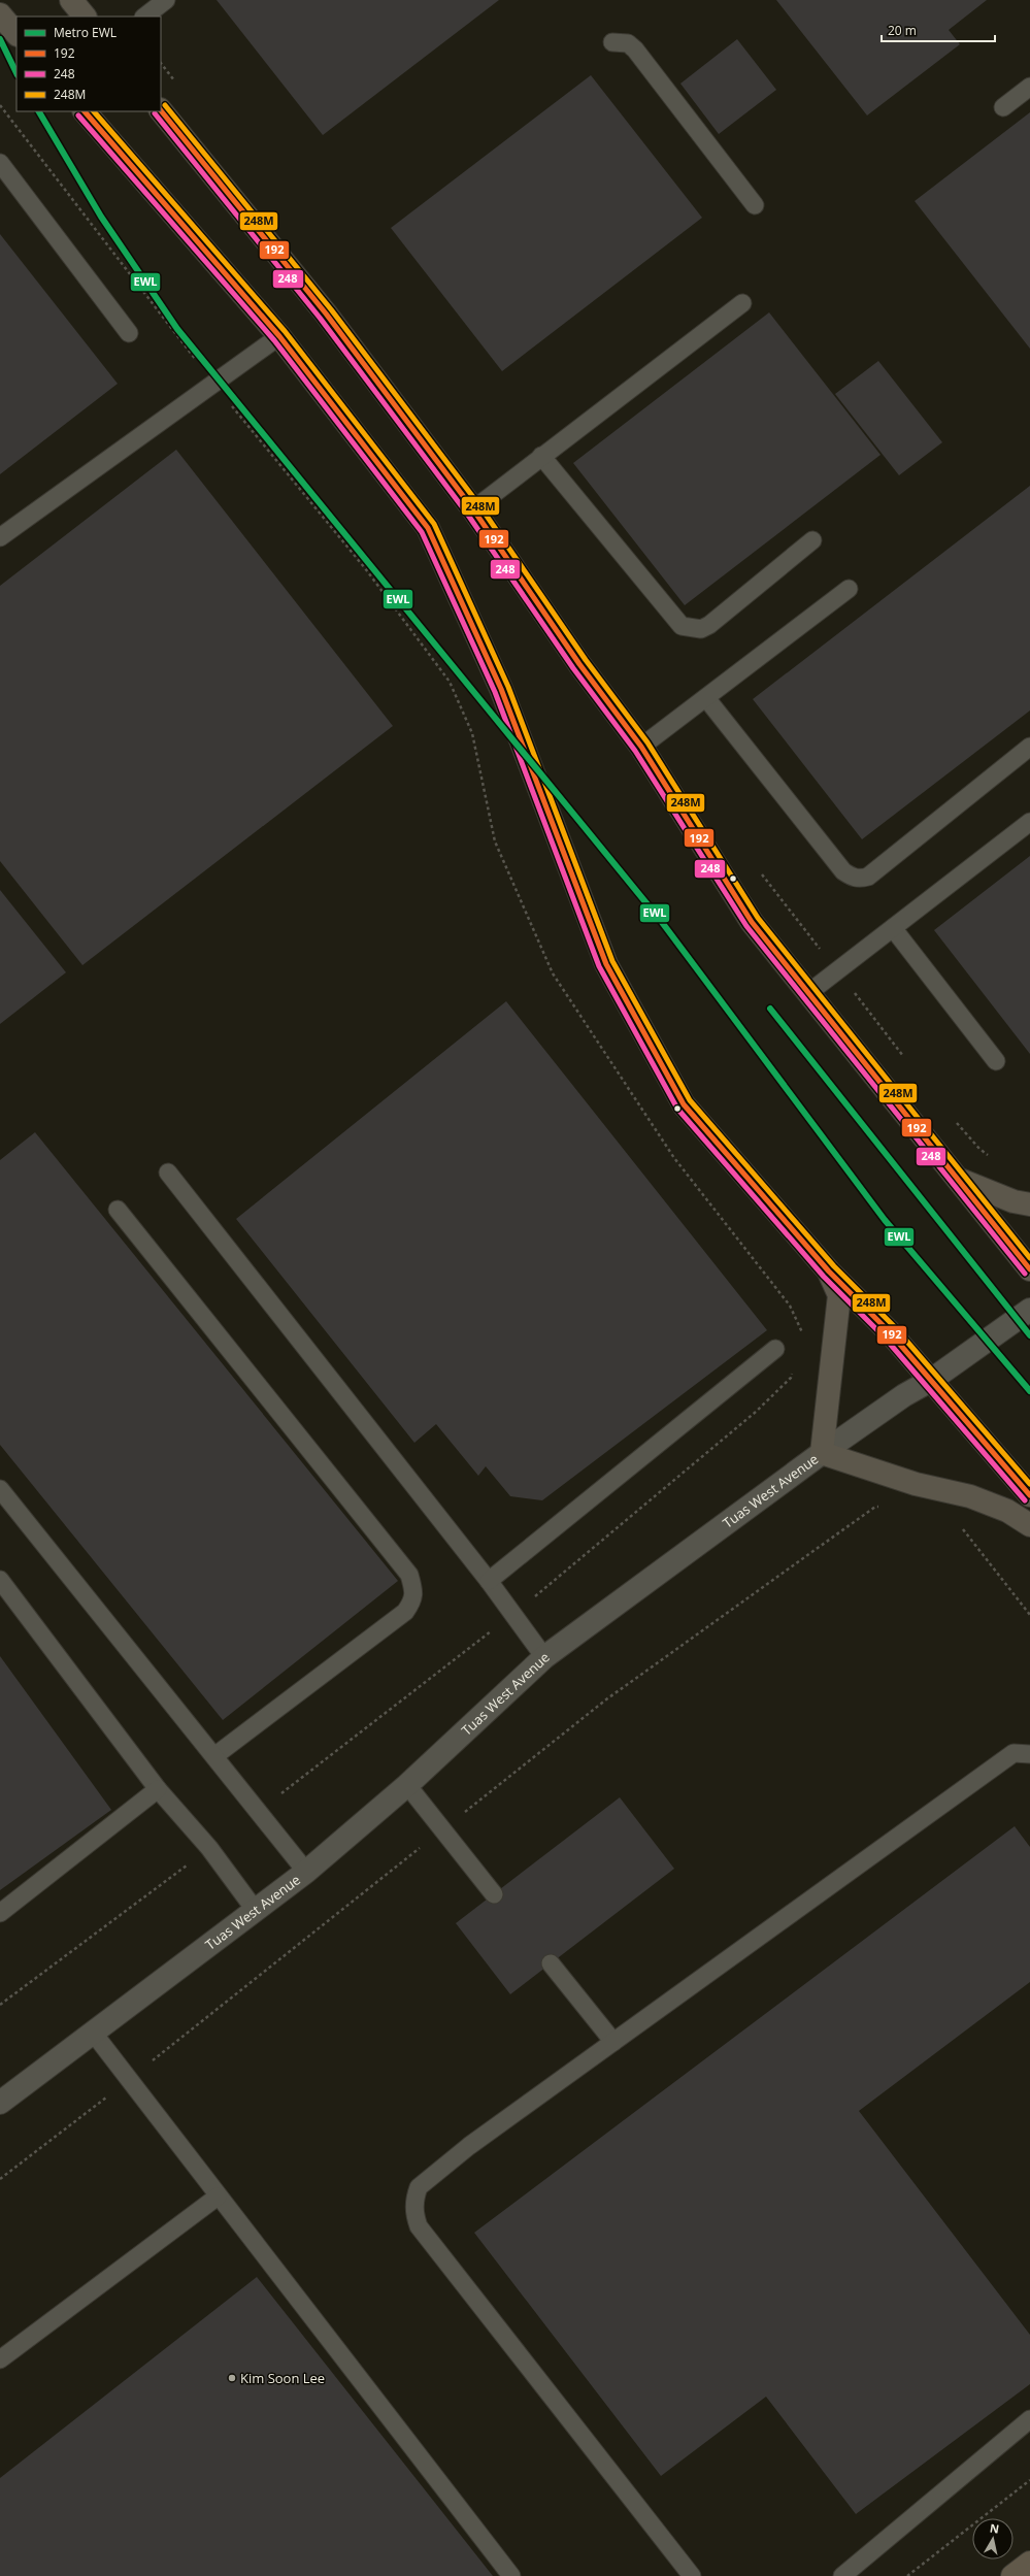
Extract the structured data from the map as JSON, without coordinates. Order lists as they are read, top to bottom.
{
  "streets": {
    "street": ["Tuas West Avenue"]
  },
  "places": ["Kim Soon Lee"],
  "lines": [
    "metro line EWL",
    "transit line 248M",
    "transit line 192",
    "transit line 248"
  ],
  "legend": [
    "Metro EWL",
    "192",
    "248",
    "248M"
  ],
  "scale_bar": "20 m",
  "north": "top"
}
